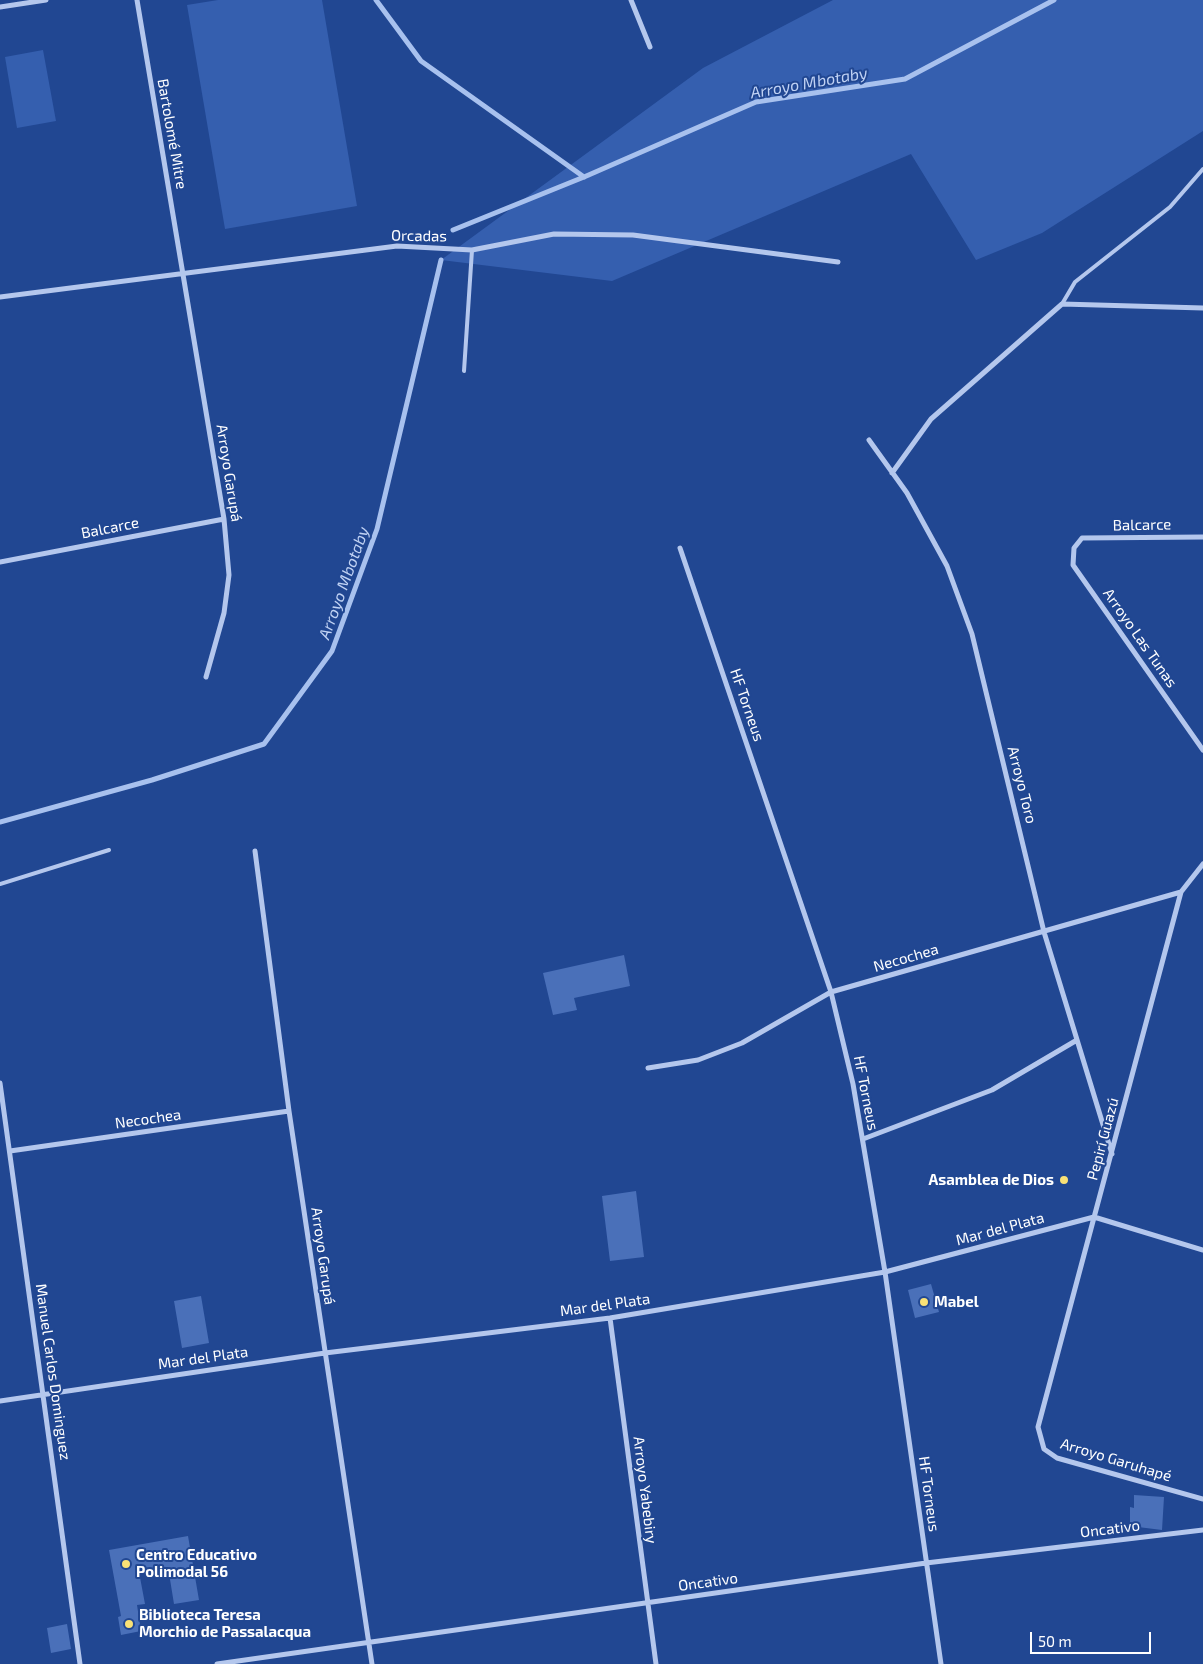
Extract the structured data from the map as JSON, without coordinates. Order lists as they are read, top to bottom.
{
  "streets": {
    "street": [
      "Bartolomé Mitre",
      "Orcadas",
      "Arroyo Garupá",
      "Balcarce",
      "Arroyo Las Tunas",
      "HF Torneus",
      "Arroyo Toro",
      "Necochea",
      "Pepirí Guazú",
      "Mar del Plata",
      "Manuel Carlos Dominguez",
      "Arroyo Garuhapé",
      "Arroyo Yabebiry",
      "Oncativo"
    ]
  },
  "crossings": [
    ["Bartolomé Mitre", "Orcadas"],
    ["Bartolomé Mitre", "Arroyo Garupá"],
    ["Orcadas", "Arroyo Garupá"],
    ["Arroyo Garupá", "Balcarce"],
    ["Arroyo Garupá", "Necochea"],
    ["Arroyo Garupá", "Mar del Plata"],
    ["Arroyo Garupá", "Oncativo"],
    ["Balcarce", "Arroyo Las Tunas"],
    ["HF Torneus", "Necochea"],
    ["HF Torneus", "Mar del Plata"],
    ["HF Torneus", "Oncativo"],
    ["Arroyo Toro", "Necochea"],
    ["Arroyo Toro", "Pepirí Guazú"],
    ["Necochea", "Pepirí Guazú"],
    ["Necochea", "Manuel Carlos Dominguez"],
    ["Pepirí Guazú", "Mar del Plata"],
    ["Pepirí Guazú", "Arroyo Garuhapé"],
    ["Mar del Plata", "Manuel Carlos Dominguez"],
    ["Mar del Plata", "Arroyo Yabebiry"],
    ["Arroyo Yabebiry", "Oncativo"]
  ],
  "water": ["Arroyo Mbotaby"],
  "places": [
    "Asamblea de Dios",
    "Mabel",
    "Centro Educativo Polimodal 56",
    "Biblioteca Teresa Morchio de Passalacqua"
  ],
  "scale_bar": "50 m"
}
